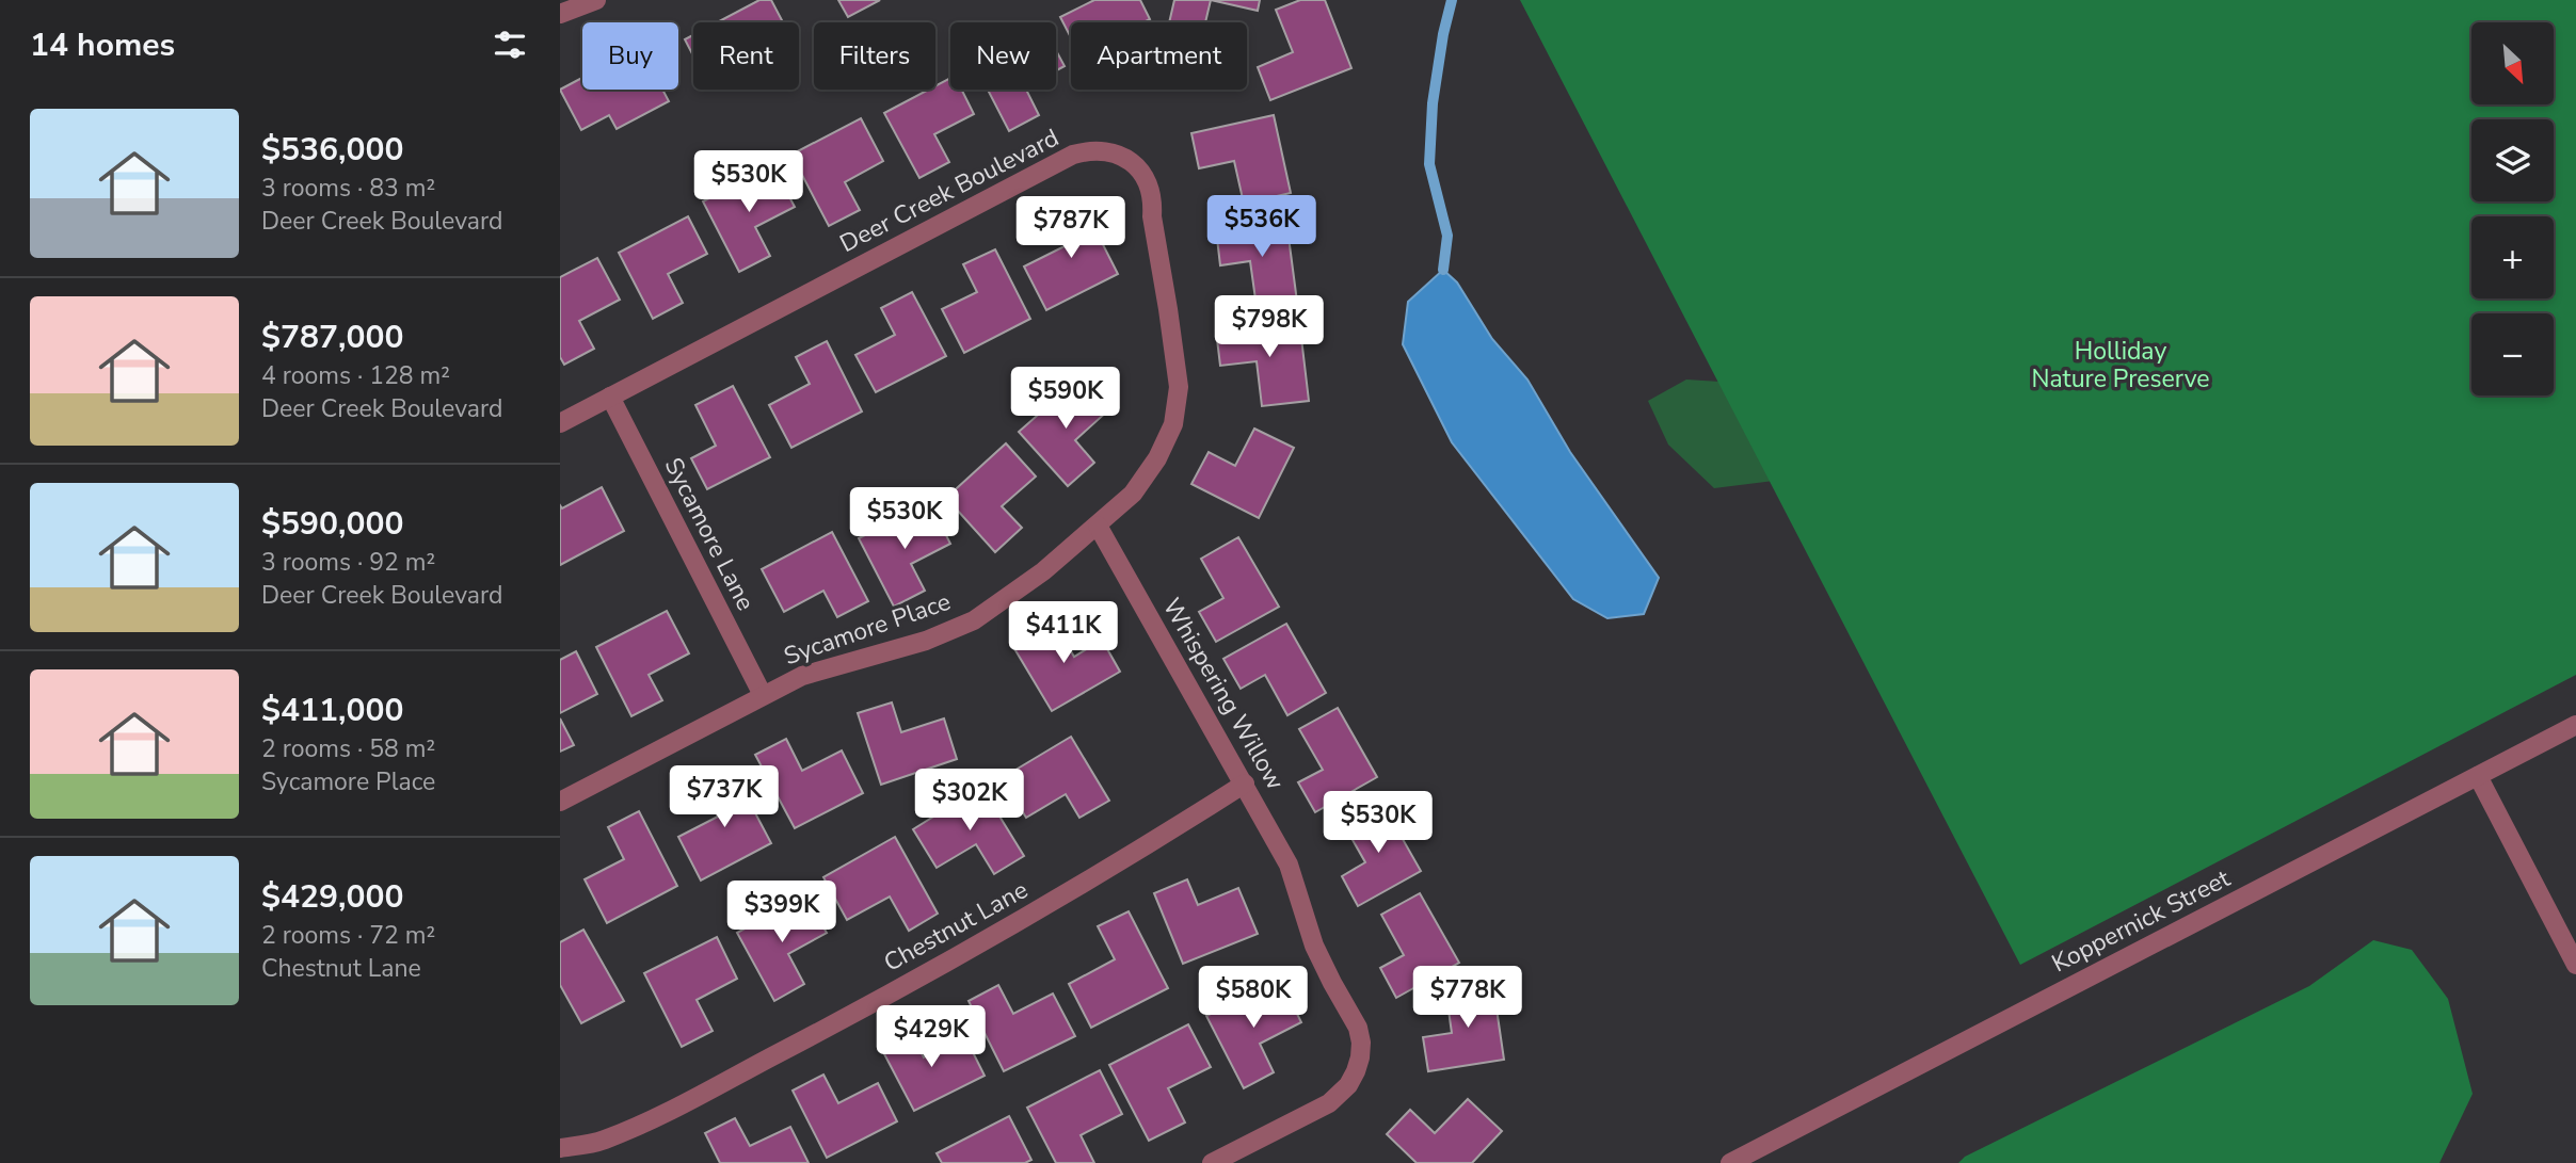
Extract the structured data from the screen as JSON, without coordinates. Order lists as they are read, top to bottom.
{
  "streets": {
    "street": [
      "Deer Creek Boulevard",
      "Sycamore Lane",
      "Sycamore Place",
      "Whispering Willow",
      "Koppernick Street",
      "Chestnut Lane"
    ]
  },
  "crossings": [
    ["Deer Creek Boulevard", "Sycamore Lane"],
    ["Deer Creek Boulevard", "Sycamore Place"],
    ["Deer Creek Boulevard", "Whispering Willow"],
    ["Sycamore Lane", "Sycamore Place"],
    ["Sycamore Place", "Whispering Willow"],
    ["Whispering Willow", "Chestnut Lane"]
  ],
  "parks": ["Holliday Nature Preserve"],
  "north": "bottom right",
  "page": {
    "heading": "14 homes",
    "map_buttons": ["+", "−"],
    "chip": [
      "Buy",
      "Rent",
      "Filters",
      "New",
      "Apartment"
    ],
    "list": [
      {
        "name": "$536,000",
        "note": "3 rooms · 83 m² · Deer Creek Boulevard"
      },
      {
        "name": "$787,000",
        "note": "4 rooms · 128 m² · Deer Creek Boulevard"
      },
      {
        "name": "$590,000",
        "note": "3 rooms · 92 m² · Deer Creek Boulevard"
      },
      {
        "name": "$411,000",
        "note": "2 rooms · 58 m² · Sycamore Place"
      },
      {
        "name": "$429,000",
        "note": "2 rooms · 72 m² · Chestnut Lane"
      }
    ],
    "price": [
      "$530K",
      "$536K",
      "$787K",
      "$798K",
      "$590K",
      "$530K",
      "$411K",
      "$737K",
      "$302K",
      "$530K",
      "$399K",
      "$580K",
      "$778K",
      "$429K"
    ]
  }
}
